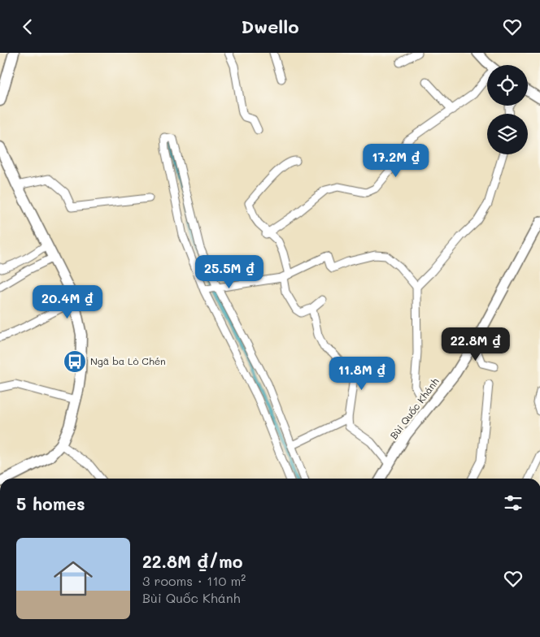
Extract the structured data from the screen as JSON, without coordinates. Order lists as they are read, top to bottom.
{
  "streets": {
    "street": ["Bùi Quốc Khánh"]
  },
  "places": {
    "bus stop": ["Ngã ba Lò Chén"]
  },
  "page": {
    "header": "Dwello",
    "price": [
      "17.2M ₫",
      "25.5M ₫",
      "20.4M ₫",
      "22.8M ₫",
      "11.8M ₫"
    ],
    "heading": "5 homes",
    "list": [
      {
        "name": "22.8M ₫/mo",
        "note": "3 rooms · 110 m² · Bùi Quốc Khánh"
      }
    ]
  }
}
